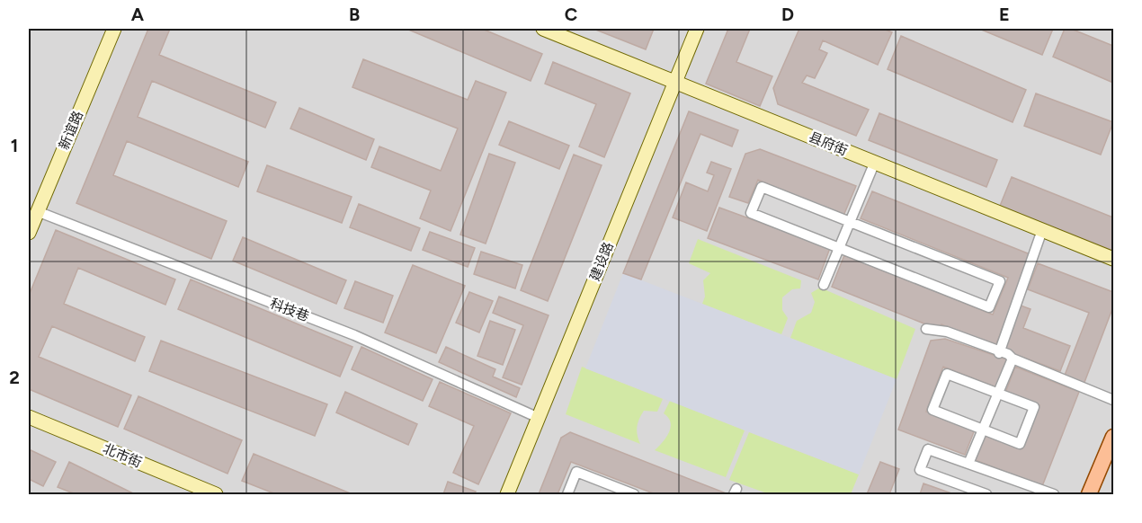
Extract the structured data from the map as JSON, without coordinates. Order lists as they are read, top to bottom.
{
  "streets": {
    "street": [
      "新谊路",
      "县府街",
      "建设路",
      "科技巷",
      "北市街"
    ]
  },
  "crossings": [
    ["新谊路", "科技巷"],
    ["县府街", "建设路"],
    ["建设路", "科技巷"]
  ],
  "grid": {
    "columns": [
      "A",
      "B",
      "C",
      "D",
      "E"
    ],
    "rows": ["1", "2"]
  }
}
